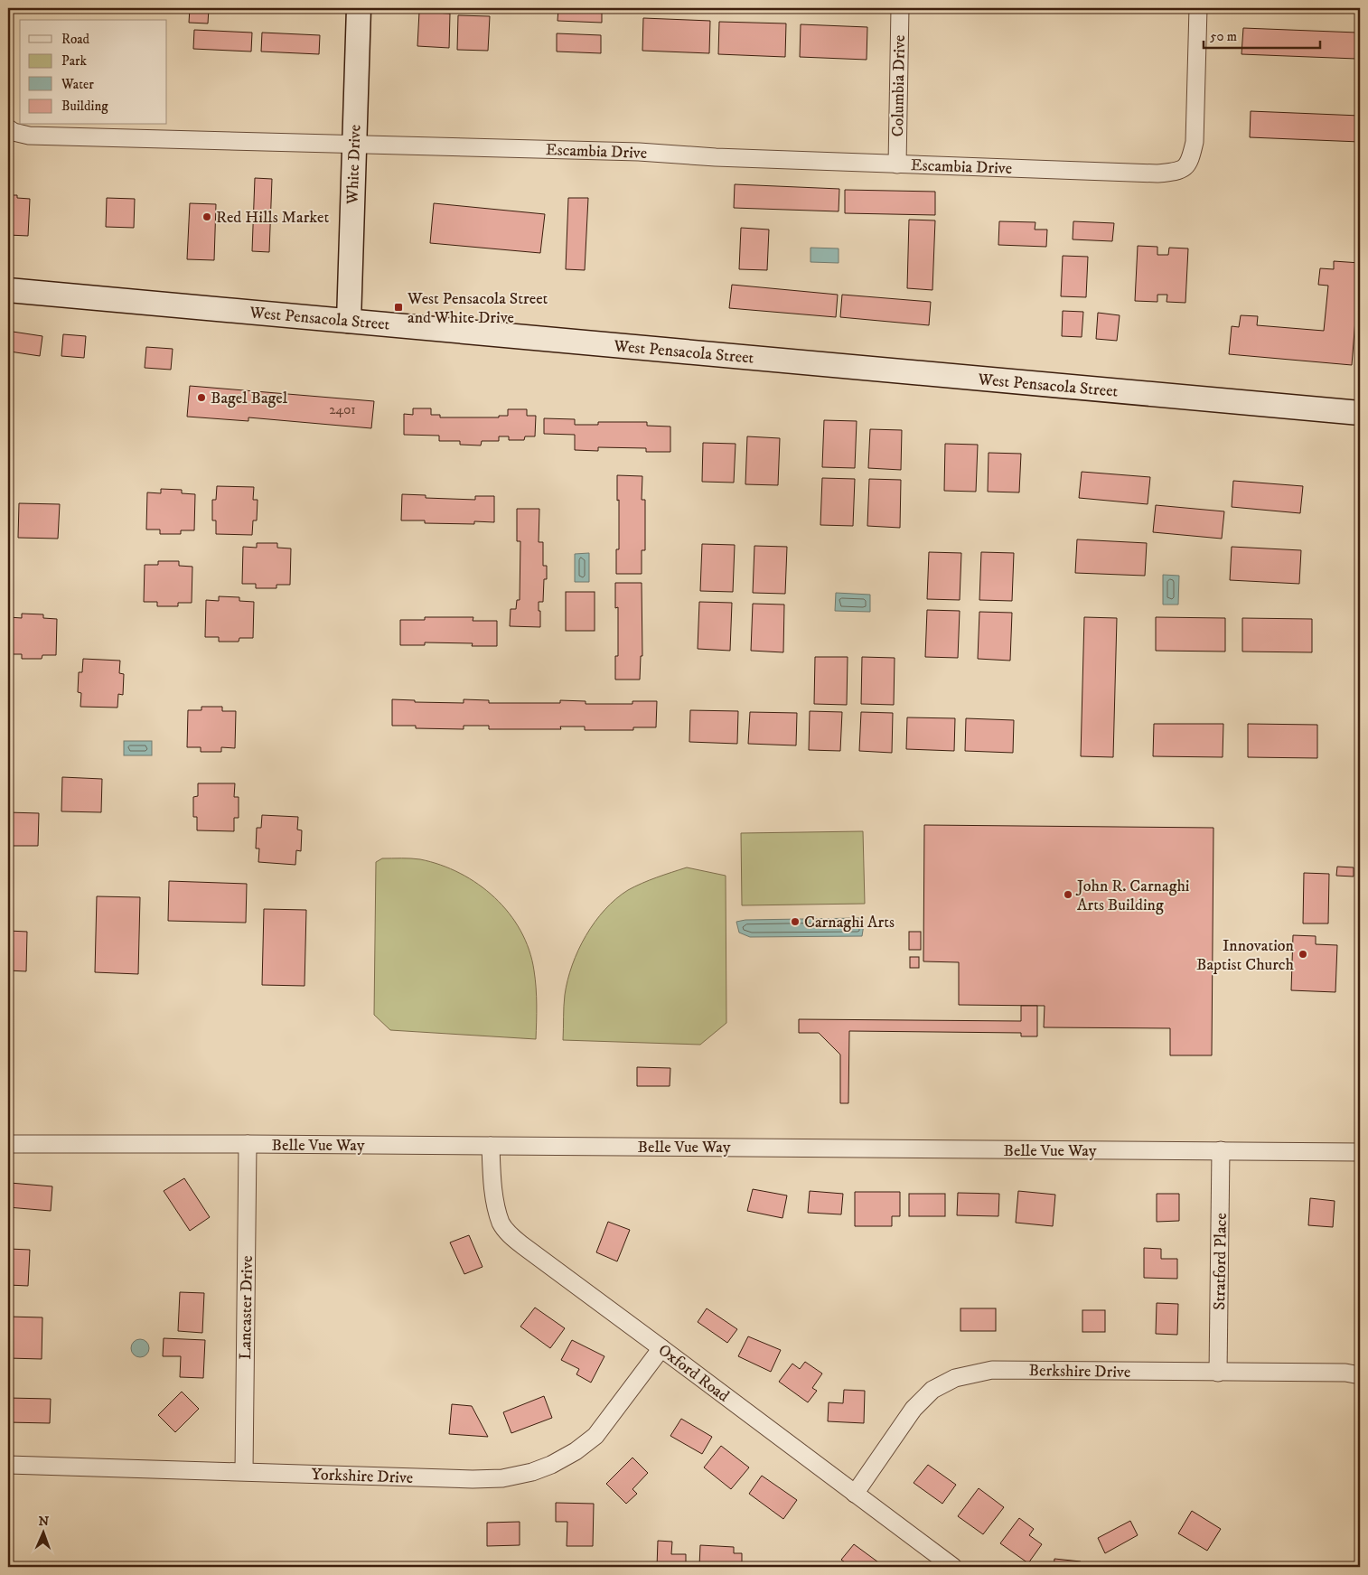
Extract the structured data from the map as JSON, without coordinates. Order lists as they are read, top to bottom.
{
  "streets": {
    "main road": ["White Drive", "West Pensacola Street"],
    "street": [
      "Columbia Drive",
      "Escambia Drive",
      "Belle Vue Way",
      "Stratford Place",
      "Lancaster Drive",
      "Berkshire Drive",
      "Oxford Road",
      "Yorkshire Drive"
    ]
  },
  "crossings": [
    ["Columbia Drive", "Escambia Drive"],
    ["Escambia Drive", "White Drive"],
    ["White Drive", "West Pensacola Street"],
    ["Belle Vue Way", "Stratford Place"],
    ["Belle Vue Way", "Lancaster Drive"],
    ["Belle Vue Way", "Oxford Road"],
    ["Stratford Place", "Berkshire Drive"],
    ["Lancaster Drive", "Yorkshire Drive"],
    ["Berkshire Drive", "Oxford Road"],
    ["Oxford Road", "Yorkshire Drive"]
  ],
  "places": {
    "other": [
      "Red Hills Market",
      "Bagel Bagel",
      "John R. Carnaghi Arts Building",
      "Carnaghi Arts",
      "Innovation Baptist Church"
    ],
    "transit": ["West Pensacola Street and White Drive"]
  },
  "house_numbers": ["2401"],
  "legend": [
    "Road",
    "Park",
    "Water",
    "Building"
  ],
  "scale_bar": "50 m",
  "north": "top"
}
